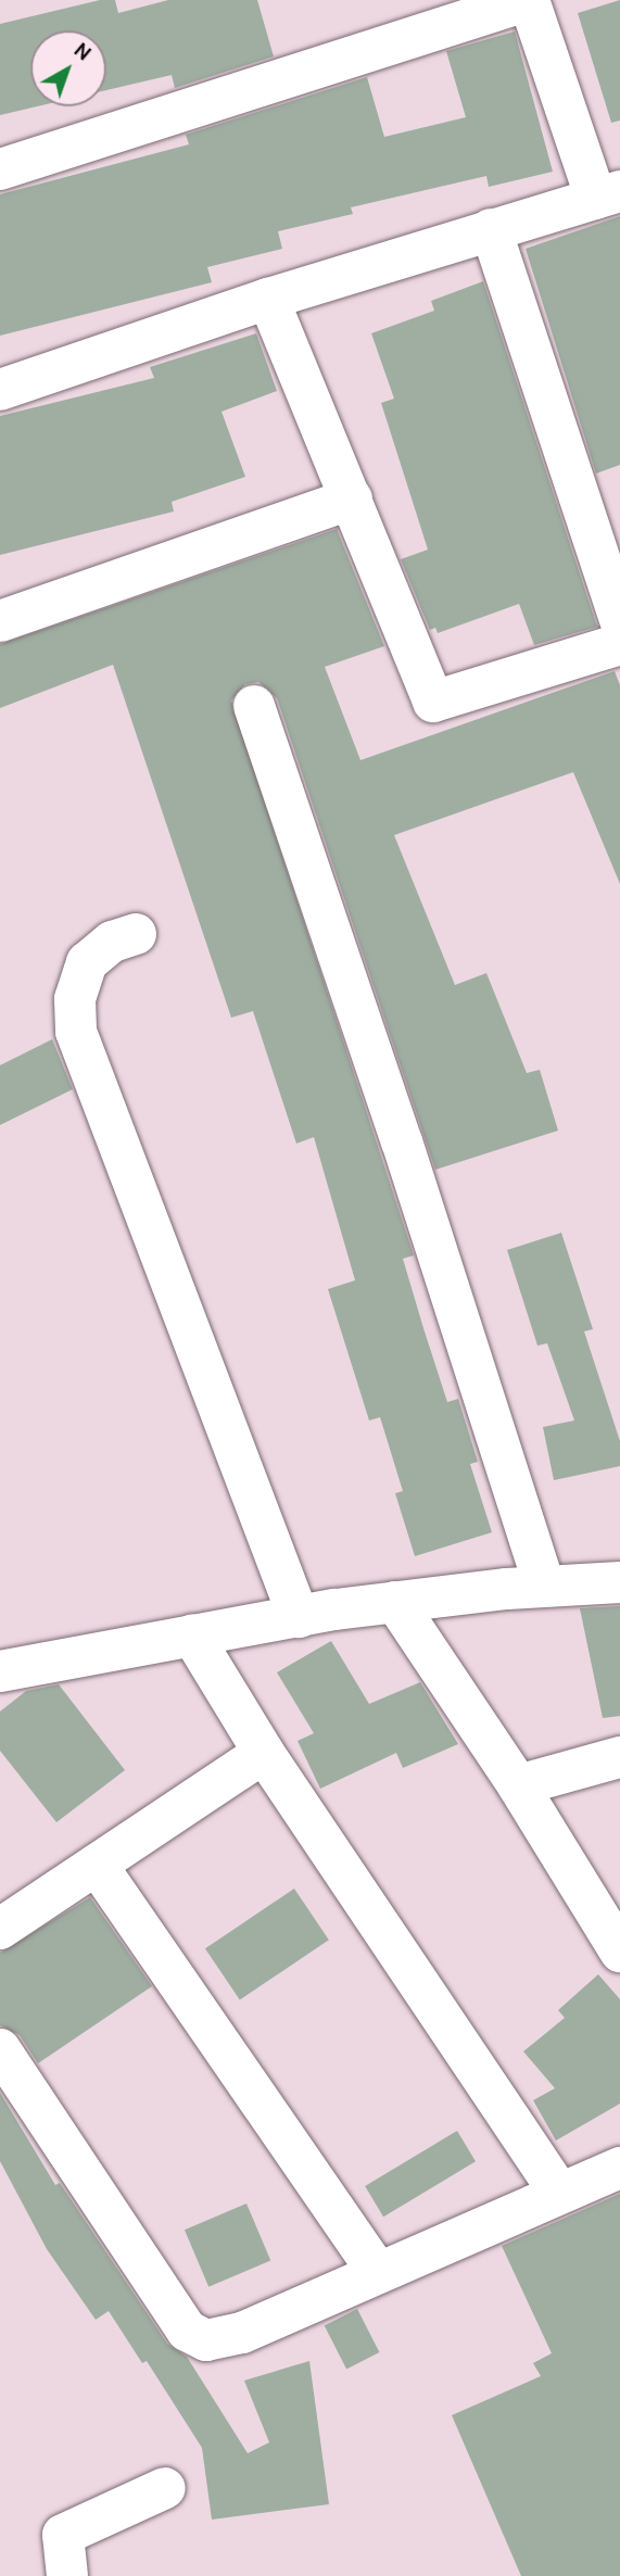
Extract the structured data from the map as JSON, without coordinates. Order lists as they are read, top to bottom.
{
  "north": "top right"
}
